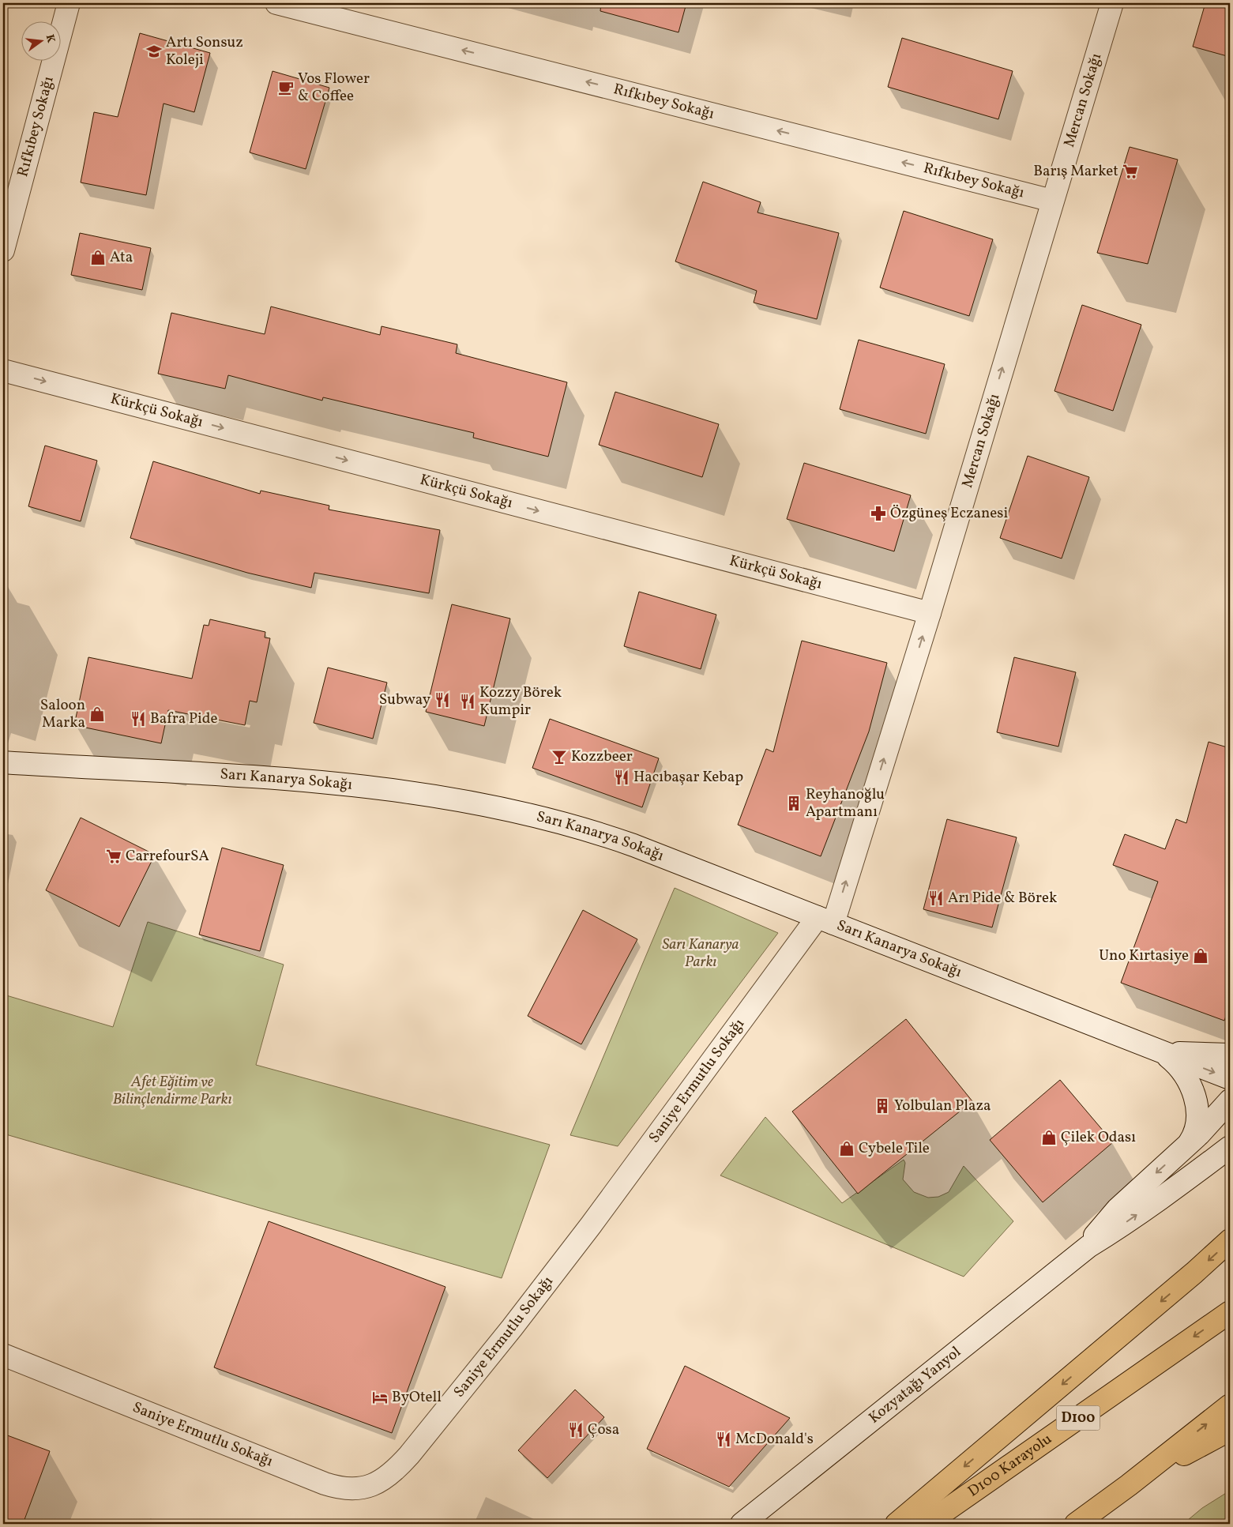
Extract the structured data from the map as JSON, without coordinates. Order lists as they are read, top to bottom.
{
  "streets": {
    "highway": ["D100", "D100 Karayolu"],
    "street": [
      "Mercan Sokağı",
      "Rıfkıbey Sokağı",
      "Kürkçü Sokağı",
      "Sarı Kanarya Sokağı",
      "Saniye Ermutlu Sokağı",
      "Kozyatağı Yanyol"
    ]
  },
  "crossings": [
    ["Mercan Sokağı", "Rıfkıbey Sokağı"],
    ["Mercan Sokağı", "Kürkçü Sokağı"],
    ["Mercan Sokağı", "Sarı Kanarya Sokağı"],
    ["Mercan Sokağı", "Saniye Ermutlu Sokağı"],
    ["Sarı Kanarya Sokağı", "Saniye Ermutlu Sokağı"]
  ],
  "one_way": ["Mercan Sokağı", "Rıfkıbey Sokağı", "Kürkçü Sokağı"],
  "parks": ["Sarı Kanarya Parkı", "Afet Eğitim ve Bilinçlendirme Parkı"],
  "places": {
    "school or university": ["Artı Sonsuz Koleji"],
    "cafe": ["Vos Flower & Coffee"],
    "supermarket": ["Barış Market", "CarrefourSA"],
    "shop": [
      "Ata",
      "Saloon Marka",
      "Uno Kırtasiye",
      "Çilek Odası",
      "Cybele Tile"
    ],
    "pharmacy": ["Özgüneş Eczanesi"],
    "restaurant": [
      "Subway",
      "Kozzy Börek Kumpir",
      "Bafra Pide",
      "Hacıbaşar Kebap",
      "Arı Pide & Börek",
      "Çosa",
      "McDonald's"
    ],
    "bar": ["Kozzbeer"],
    "building": ["Reyhanoğlu Apartmanı", "Yolbulan Plaza"],
    "hotel": ["ByOtell"]
  },
  "north": "right"
}
